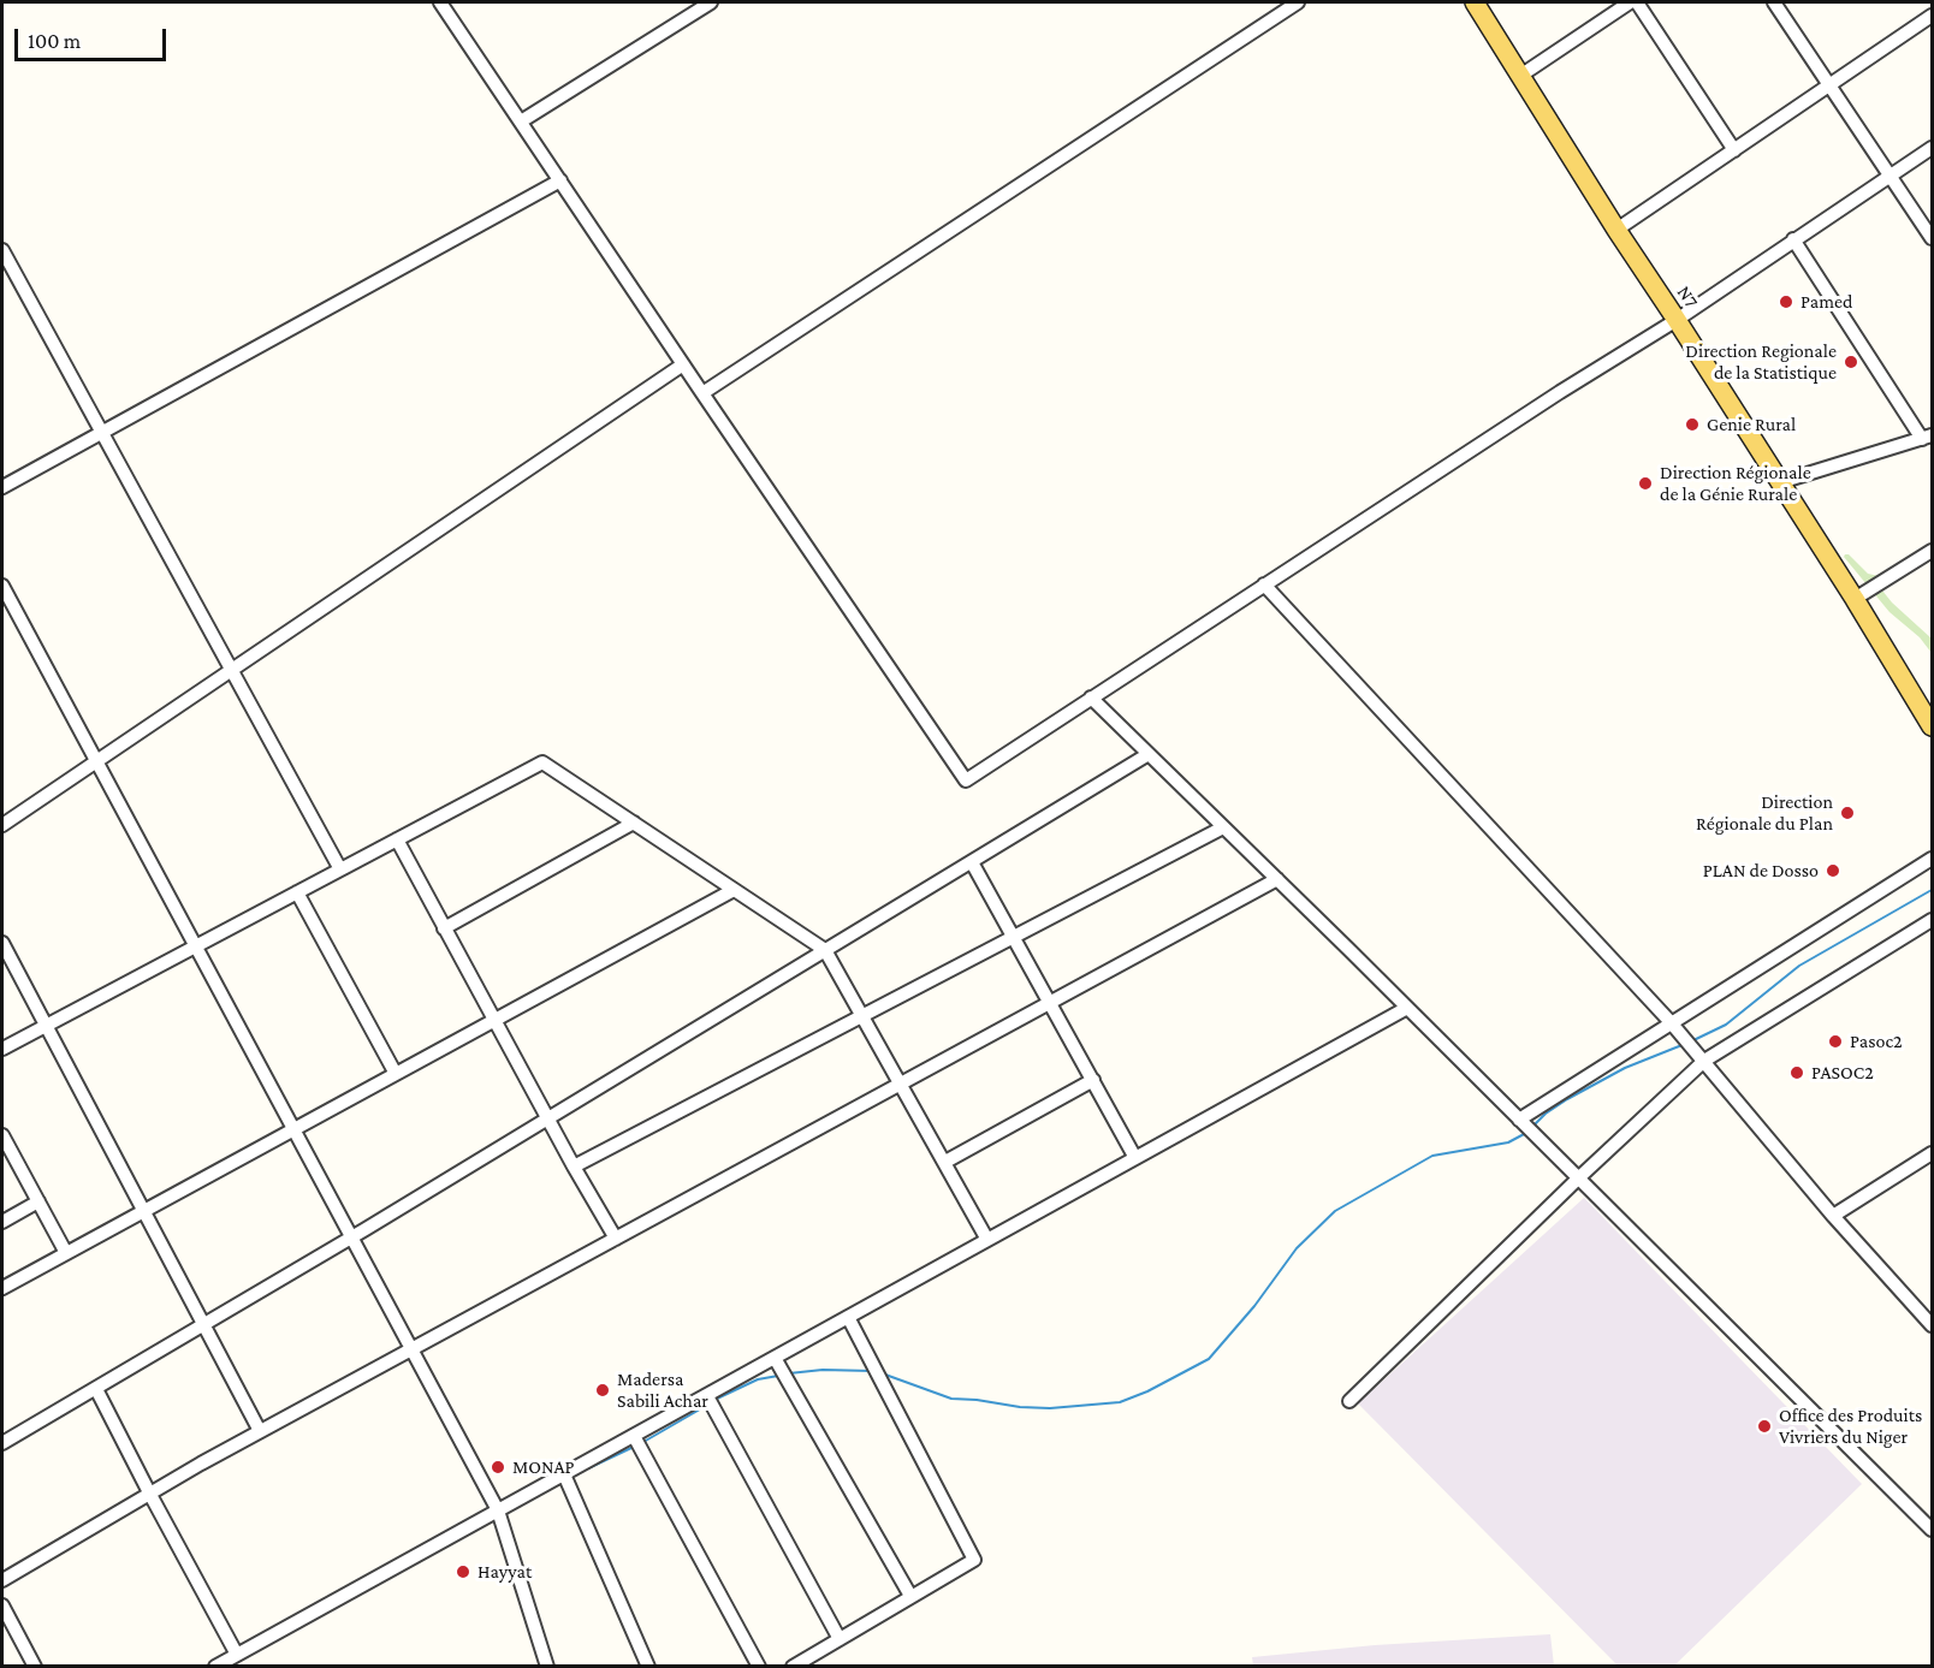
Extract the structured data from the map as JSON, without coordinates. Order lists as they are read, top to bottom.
{
  "streets": {
    "main road": ["N7"]
  },
  "places": [
    "Pamed",
    "Direction Regionale de la Statistique",
    "Genie Rural",
    "Direction Régionale de la Génie Rurale",
    "Direction Régionale du Plan",
    "PLAN de Dosso",
    "Pasoc2",
    "PASOC2",
    "Madersa Sabili Achar",
    "Office des Produits Vivriers du Niger",
    "MONAP",
    "Hayyat"
  ],
  "scale_bar": "100 m"
}
